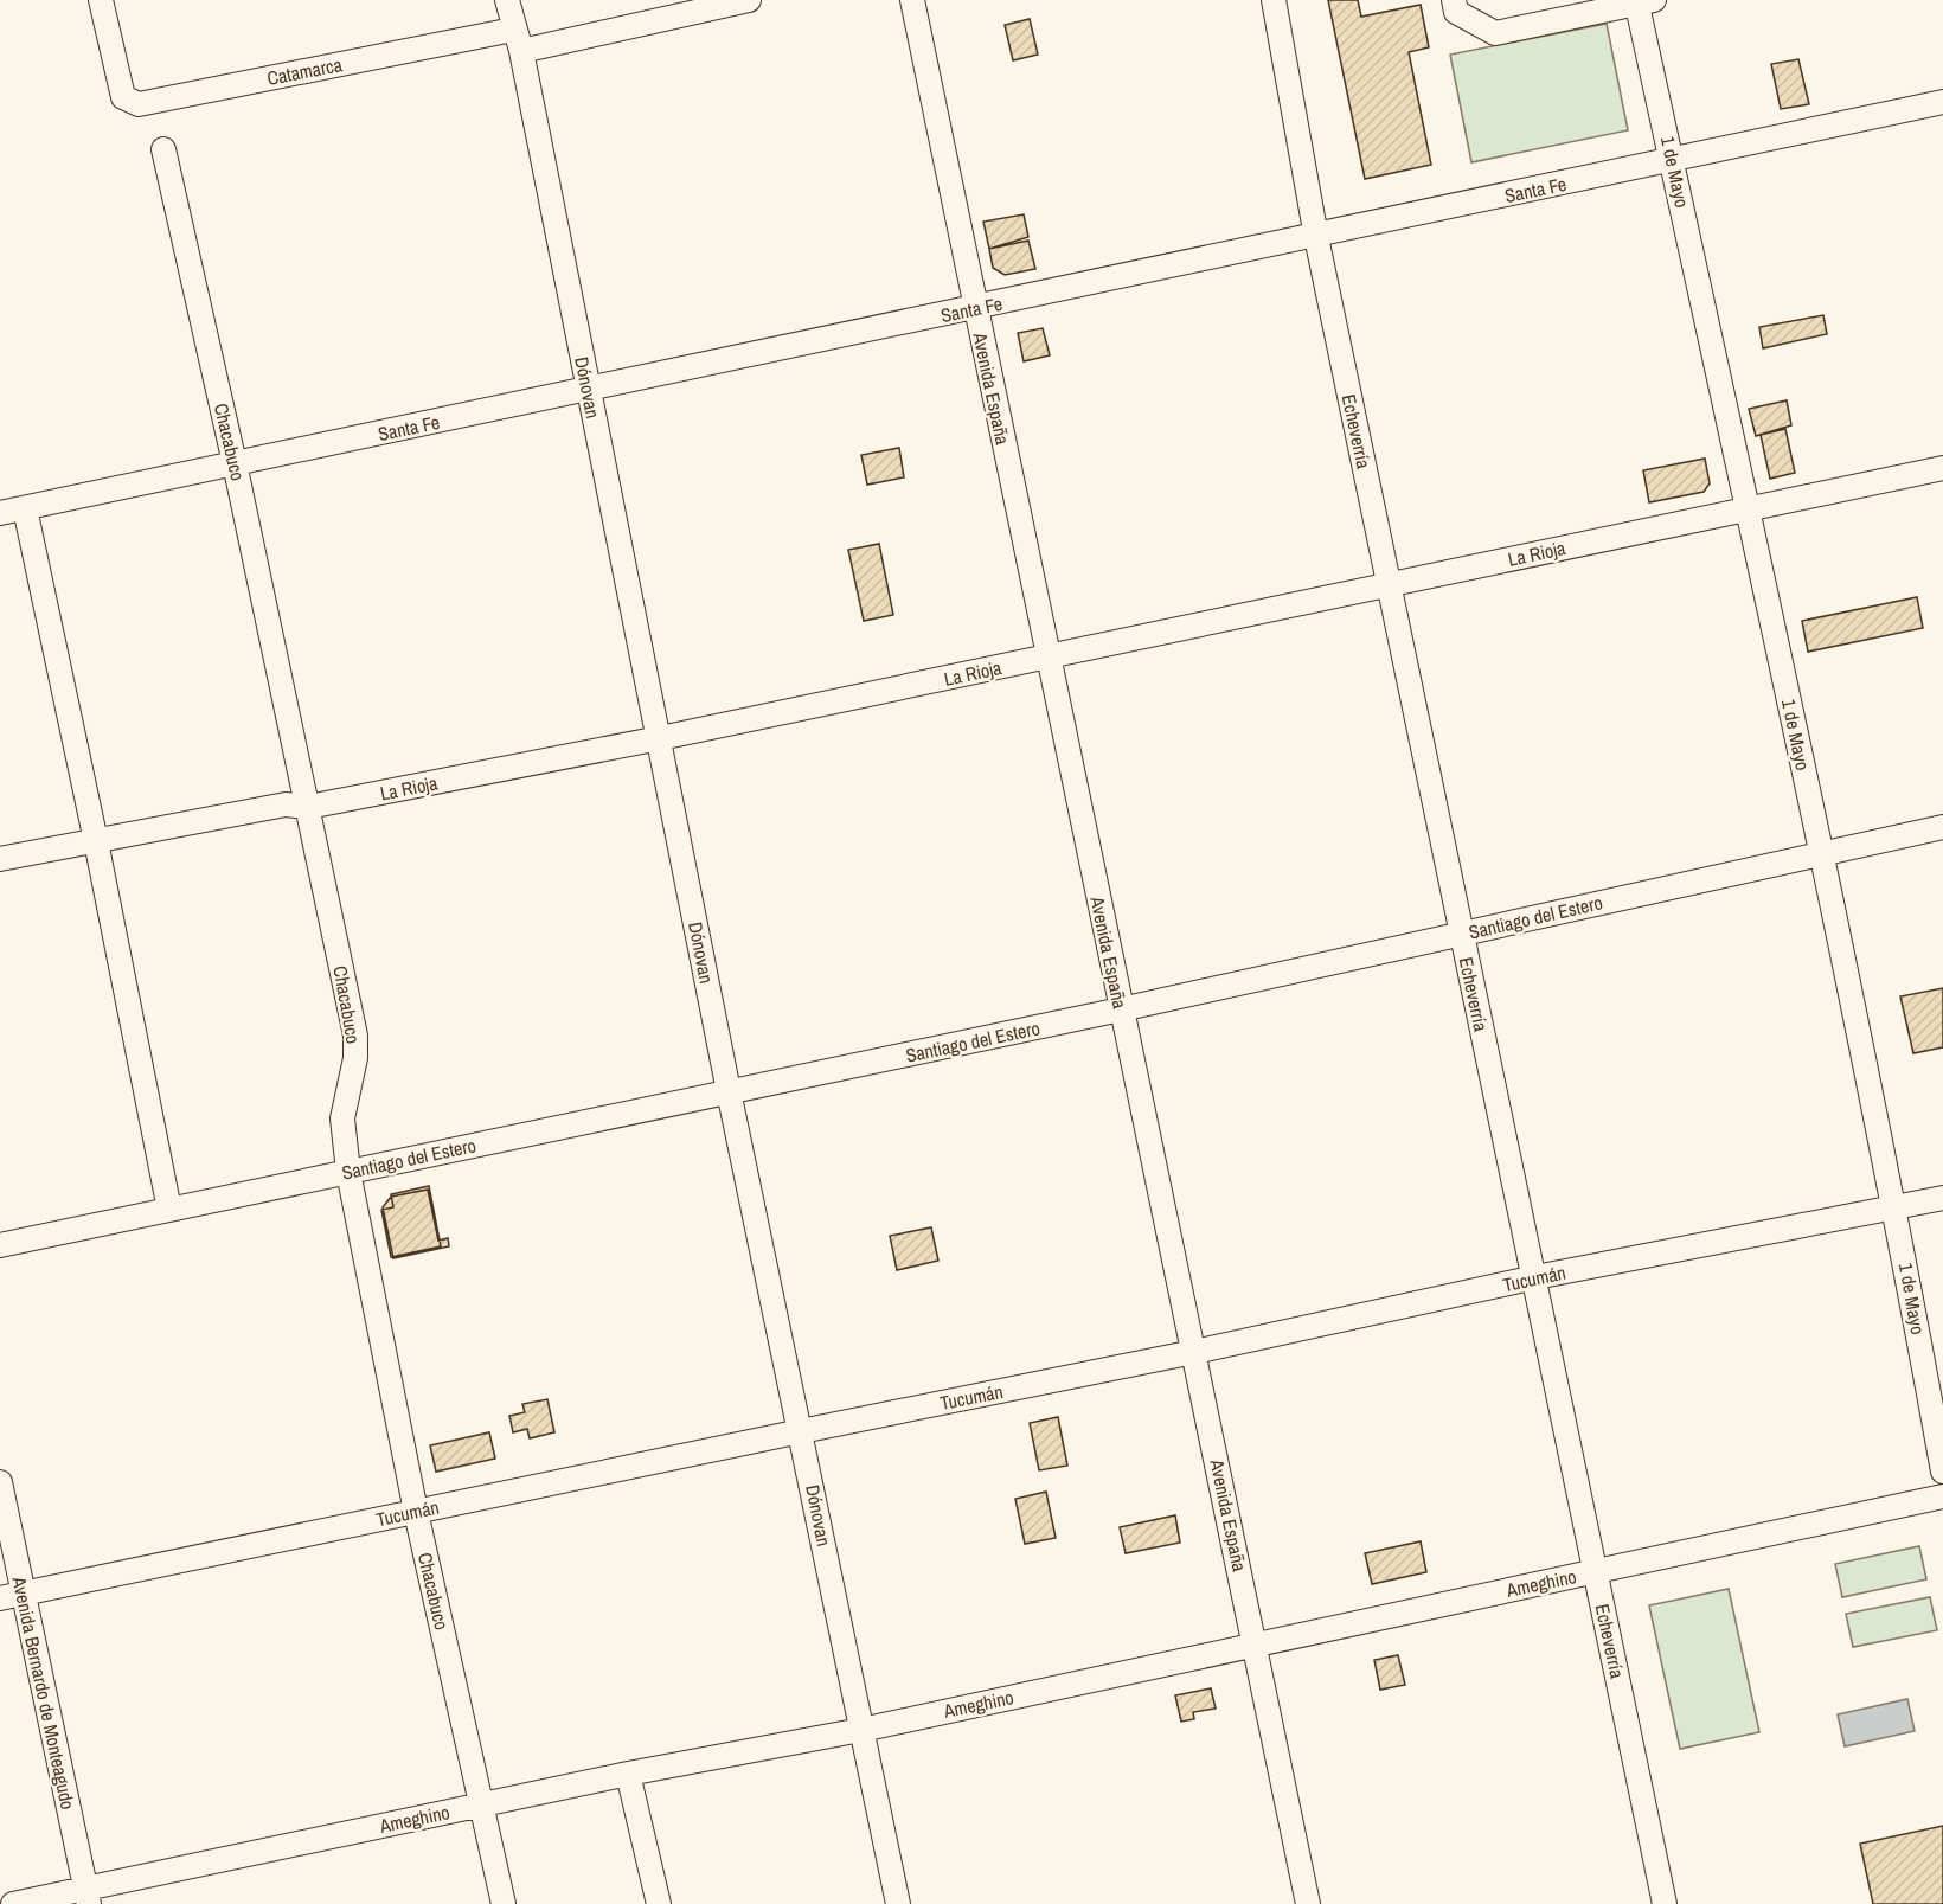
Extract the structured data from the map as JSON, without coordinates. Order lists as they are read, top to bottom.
{
  "streets": {
    "street": [
      "Catamarca",
      "1 de Mayo",
      "Santa Fe",
      "Dónovan",
      "Avenida España",
      "Echeverría",
      "Chacabuco",
      "La Rioja",
      "Santiago del Estero",
      "Tucumán",
      "Ameghino",
      "Avenida Bernardo de Monteagudo"
    ]
  },
  "crossings": [
    ["Catamarca", "Dónovan"],
    ["1 de Mayo", "Santa Fe"],
    ["1 de Mayo", "La Rioja"],
    ["1 de Mayo", "Santiago del Estero"],
    ["1 de Mayo", "Tucumán"],
    ["Santa Fe", "Dónovan"],
    ["Santa Fe", "Avenida España"],
    ["Santa Fe", "Echeverría"],
    ["Santa Fe", "Chacabuco"],
    ["Dónovan", "La Rioja"],
    ["Dónovan", "Santiago del Estero"],
    ["Dónovan", "Tucumán"],
    ["Dónovan", "Ameghino"],
    ["Avenida España", "La Rioja"],
    ["Avenida España", "Santiago del Estero"],
    ["Avenida España", "Tucumán"],
    ["Avenida España", "Ameghino"],
    ["Echeverría", "La Rioja"],
    ["Echeverría", "Santiago del Estero"],
    ["Echeverría", "Tucumán"],
    ["Echeverría", "Ameghino"],
    ["Chacabuco", "La Rioja"],
    ["Chacabuco", "Santiago del Estero"],
    ["Chacabuco", "Tucumán"],
    ["Chacabuco", "Ameghino"],
    ["Tucumán", "Avenida Bernardo de Monteagudo"],
    ["Ameghino", "Avenida Bernardo de Monteagudo"]
  ]
}
